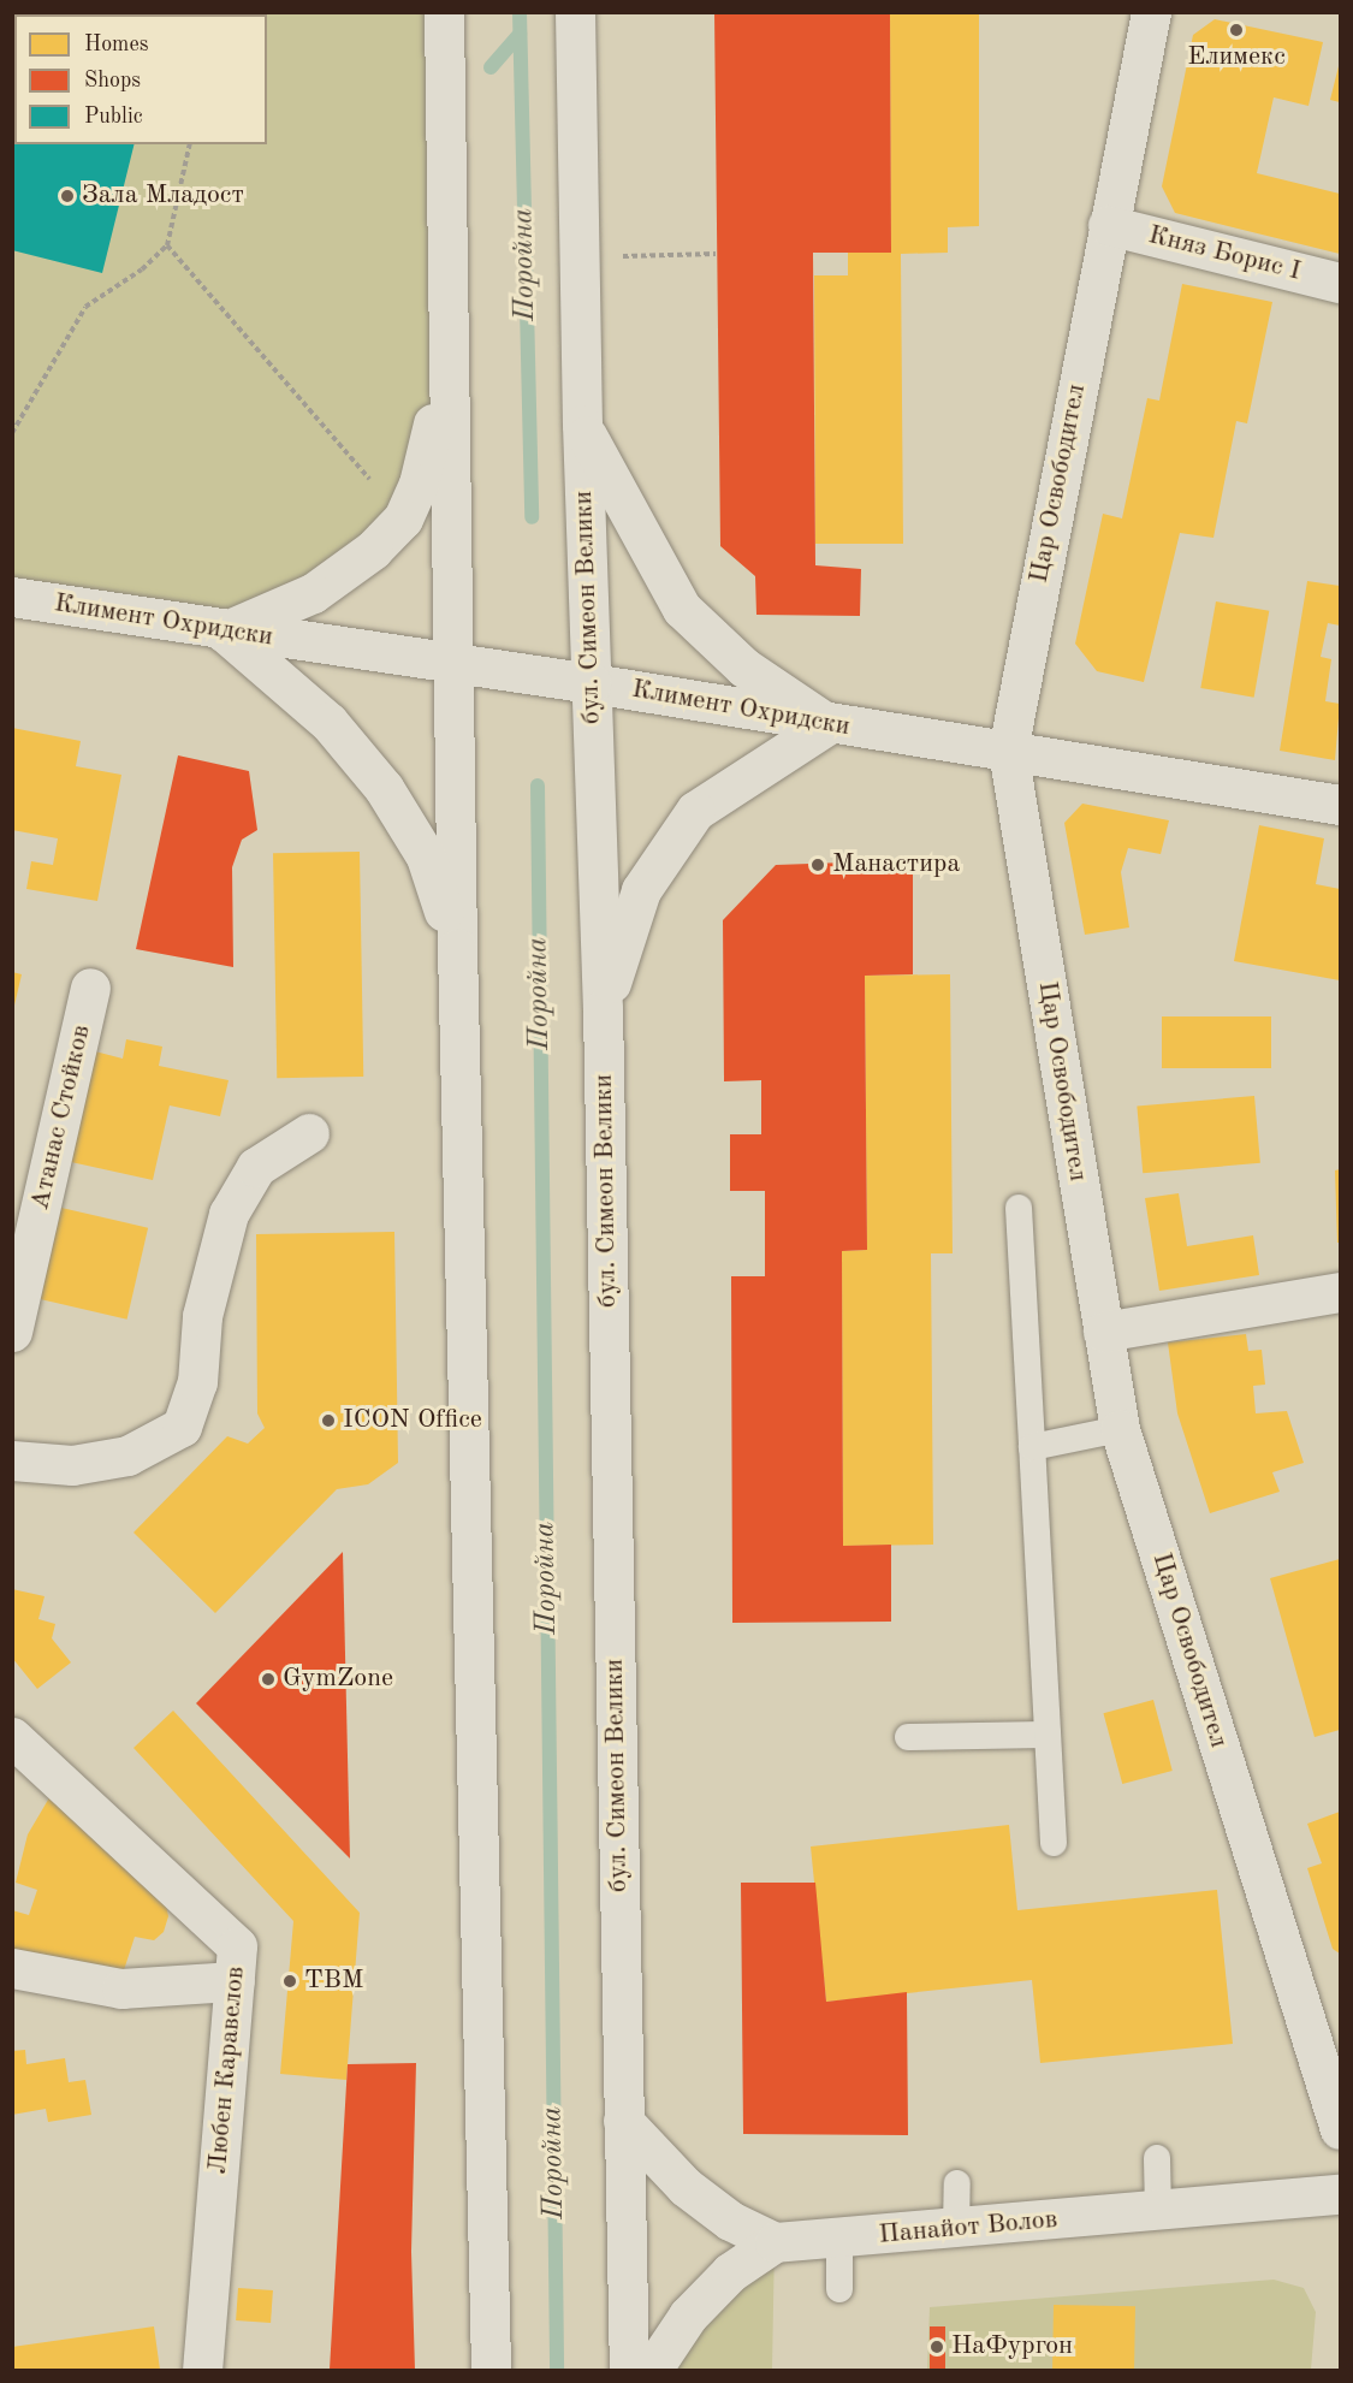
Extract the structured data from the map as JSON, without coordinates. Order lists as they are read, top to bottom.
{
  "streets": {
    "main road": [
      "Княз Борис I",
      "Цар Освободител",
      "бул. Симеон Велики",
      "Климент Охридски",
      "Атанас Стойков",
      "Любен Каравелов",
      "Панайот Волов"
    ]
  },
  "crossings": [
    ["Княз Борис I", "Цар Освободител"],
    ["Цар Освободител", "Климент Охридски"],
    ["бул. Симеон Велики", "Климент Охридски"]
  ],
  "water": ["Поройна"],
  "places": [
    "Елимекс",
    "Зала Младост",
    "Манастира",
    "ICON Office",
    "GymZone",
    "ТВМ",
    "НаФургон"
  ],
  "legend": ["Homes", "Shops", "Public"]
}
